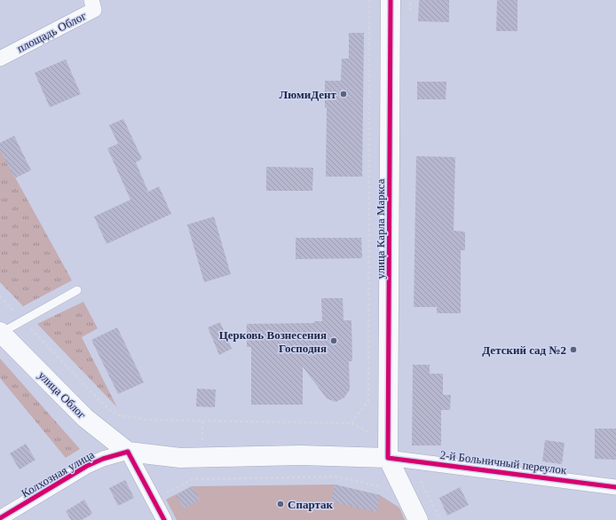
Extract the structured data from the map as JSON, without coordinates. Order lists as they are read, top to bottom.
{
  "streets": {
    "main road": ["улица Карла Маркса", "улица Облог"],
    "street": ["площадь Облог", "2-й Больничный переулок", "Колхозная улица"]
  },
  "crossings": [
    ["улица Карла Маркса", "2-й Больничный переулок"],
    ["улица Облог", "Колхозная улица"]
  ],
  "places": [
    "ЛюмиДент",
    "Церковь Вознесения Господня",
    "Детский сад №2",
    "Спартак"
  ]
}
